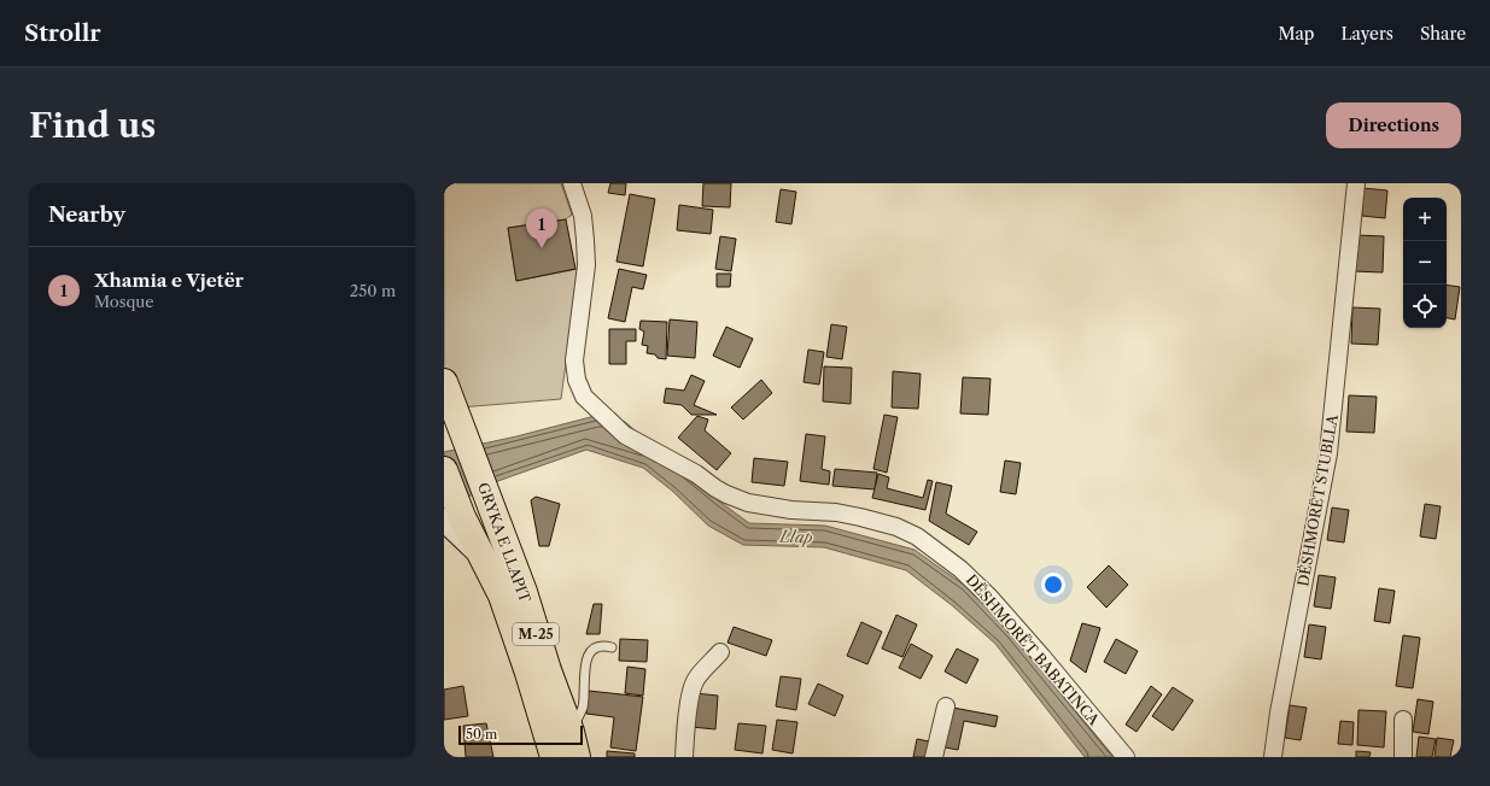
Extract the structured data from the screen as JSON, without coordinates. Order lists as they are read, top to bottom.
{
  "streets": {
    "main road": ["GRYKA E LLAPIT", "M-25"],
    "street": ["DËSHMORËT STUBLLA", "DËSHMORËT BABATINCA"]
  },
  "water": ["Llap"],
  "scale_bar": "50 m",
  "page": {
    "header": "Strollr",
    "nav": ["Map", "Layers", "Share"],
    "buttons": "Directions",
    "title": "Find us",
    "heading": "Nearby",
    "map_buttons": ["+", "−"],
    "pins": "1",
    "list": [
      {
        "mark": "1",
        "name": "Xhamia e Vjetër",
        "note": "Mosque",
        "value": "250 m"
      }
    ],
    "scale": "50 m"
  }
}
